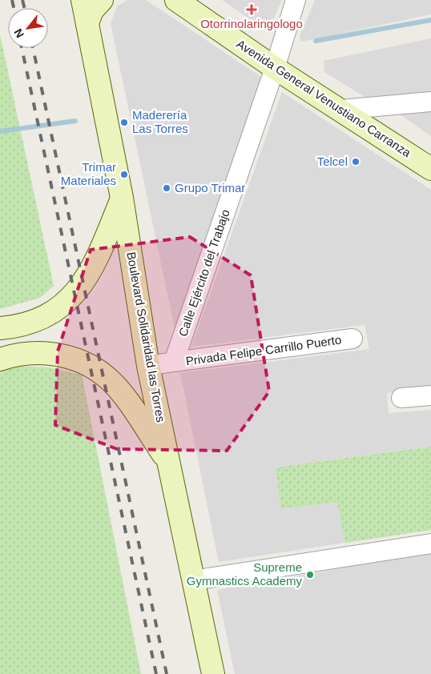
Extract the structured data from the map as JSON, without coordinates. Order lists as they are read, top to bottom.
{
  "streets": {
    "main road": ["Avenida General Venustiano Carranza", "Boulevard Solidaridad las Torres"],
    "street": ["Calle Ejército del Trabajo", "Privada Felipe Carrillo Puerto"]
  },
  "crossings": [
    ["Avenida General Venustiano Carranza", "Calle Ejército del Trabajo"],
    ["Calle Ejército del Trabajo", "Privada Felipe Carrillo Puerto"]
  ],
  "places": {
    "health": ["Otorrinolaringologo"],
    "other": [
      "Maderería Las Torres",
      "Telcel",
      "Trimar Materiales",
      "Grupo Trimar",
      "Supreme Gymnastics Academy"
    ]
  },
  "north": "bottom left"
}
